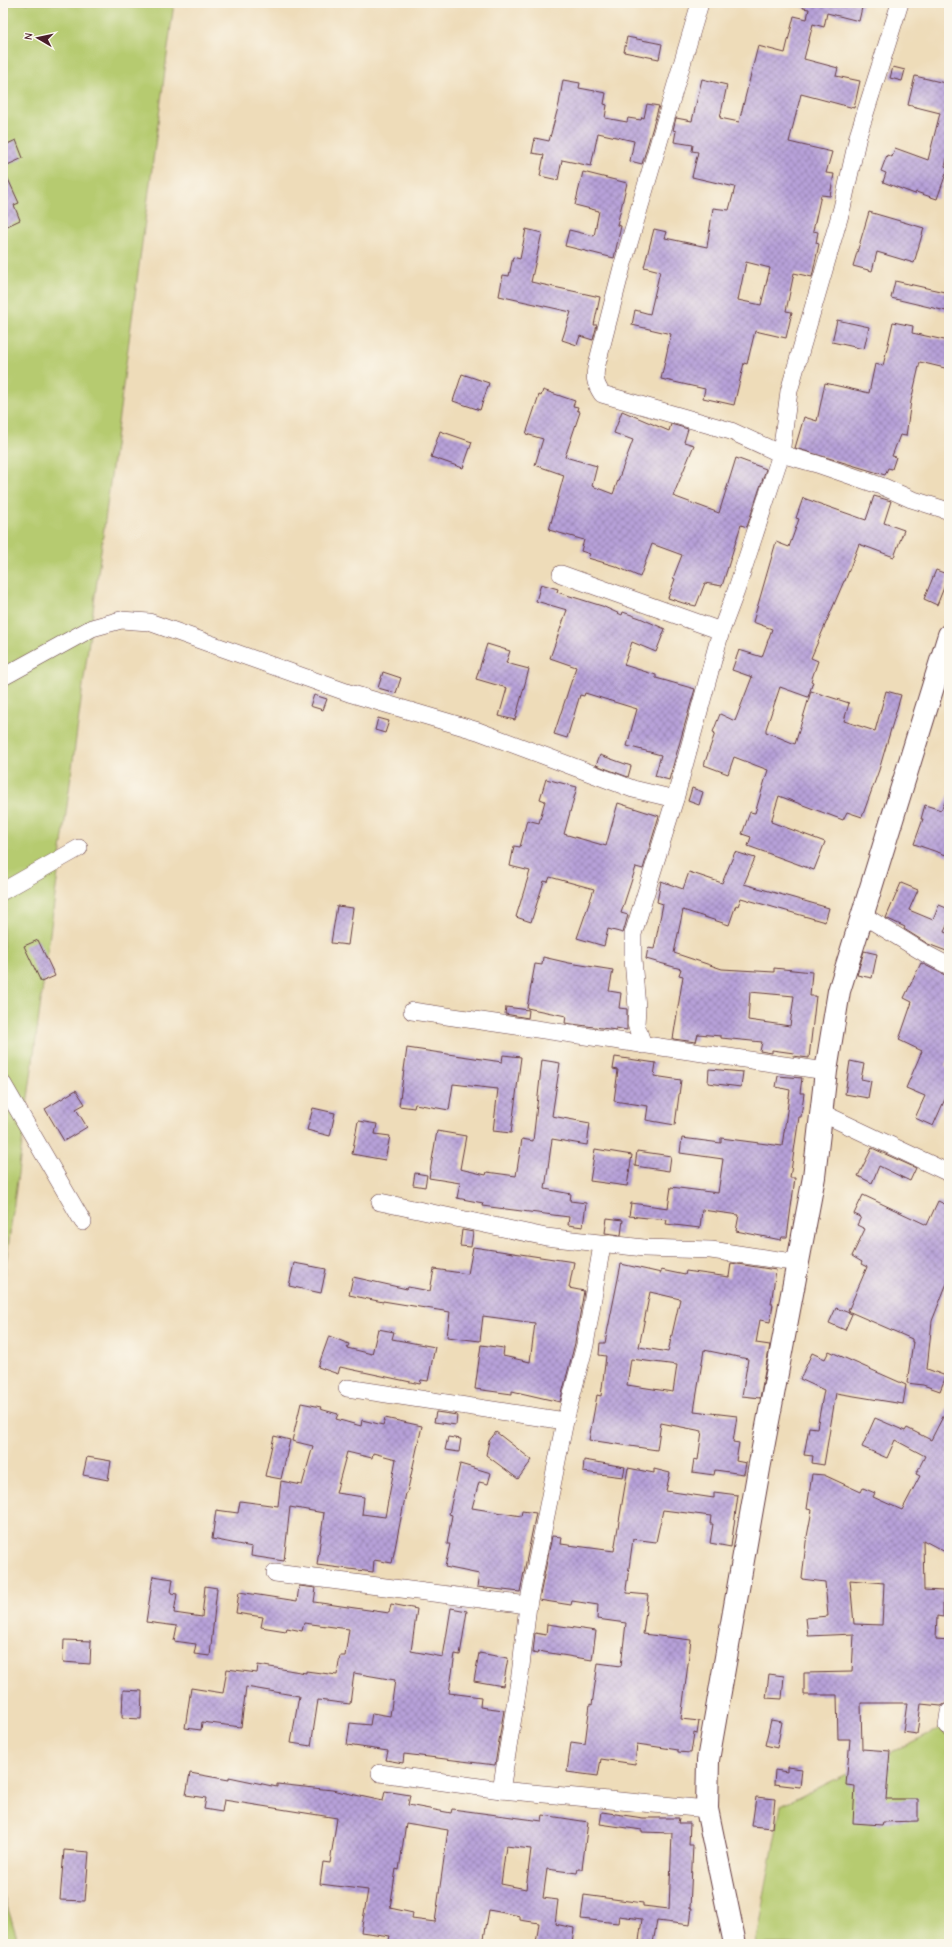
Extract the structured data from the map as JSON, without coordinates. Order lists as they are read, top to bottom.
{
  "north": "left"
}
